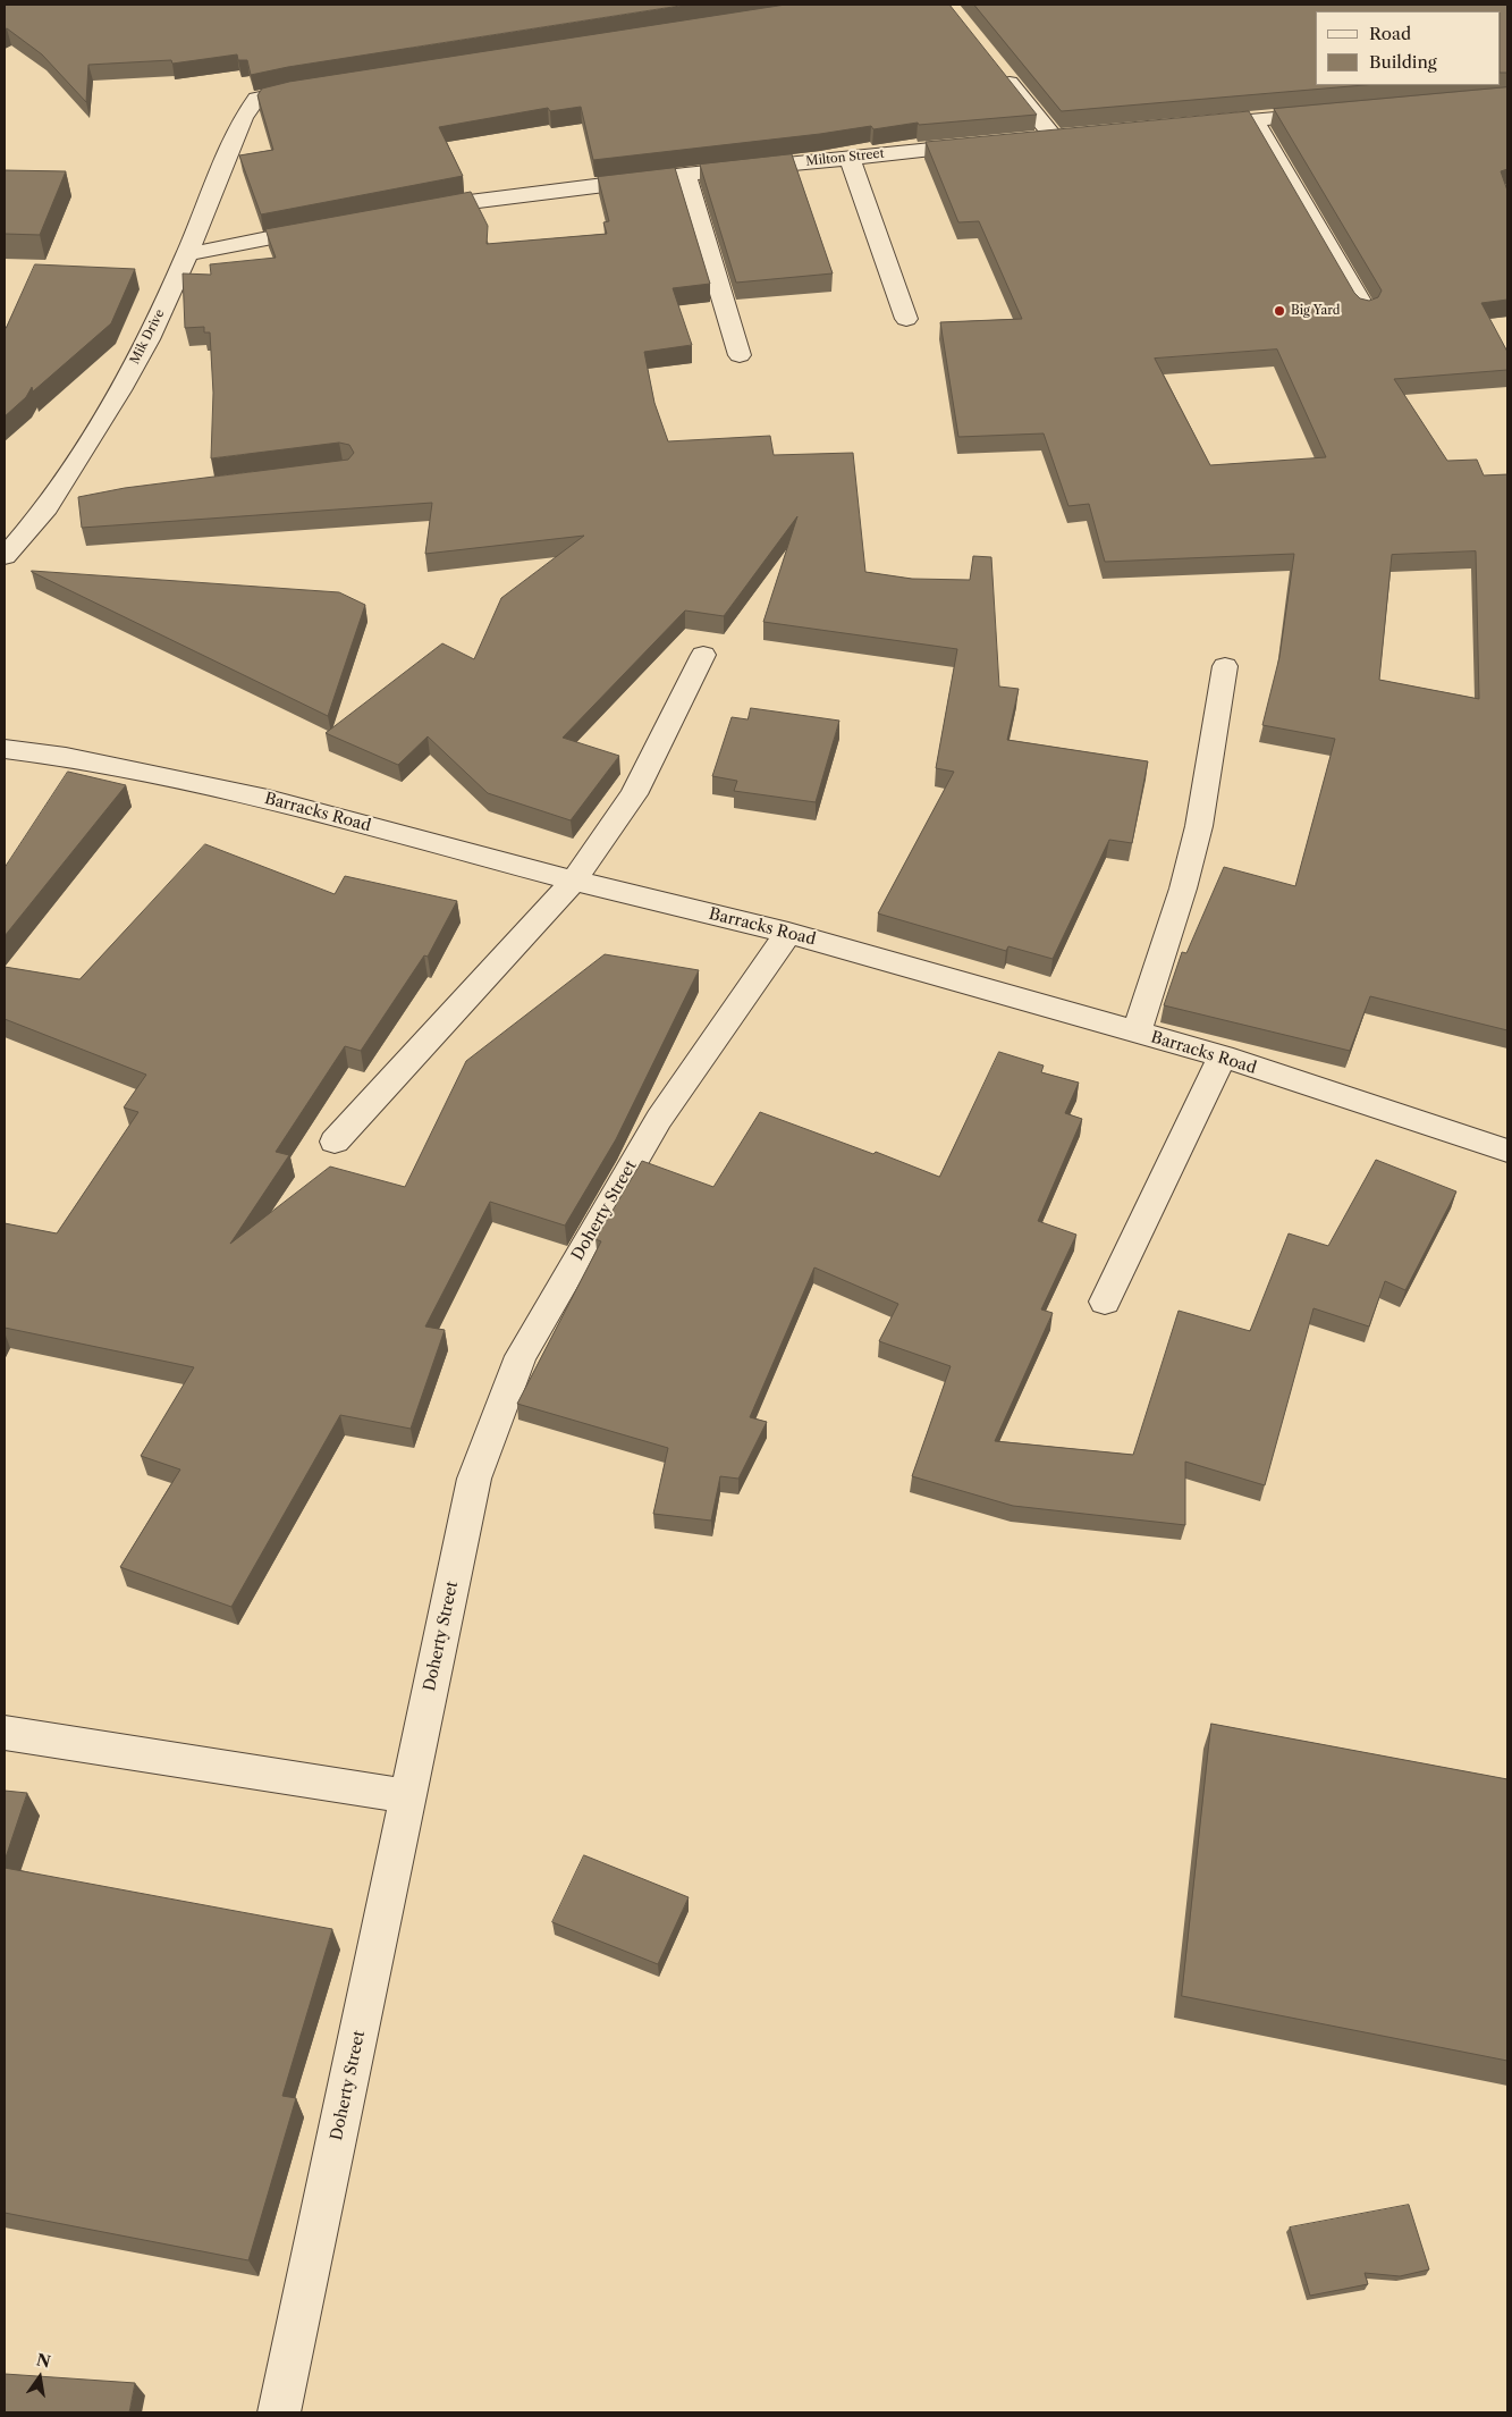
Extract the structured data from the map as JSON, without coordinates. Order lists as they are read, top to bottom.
{
  "streets": {
    "street": [
      "Milton Street",
      "Mik Drive",
      "Barracks Road",
      "Doherty Street"
    ]
  },
  "crossings": [
    ["Barracks Road", "Doherty Street"]
  ],
  "places": ["Big Yard"],
  "legend": ["Road", "Building"],
  "north": "top"
}
